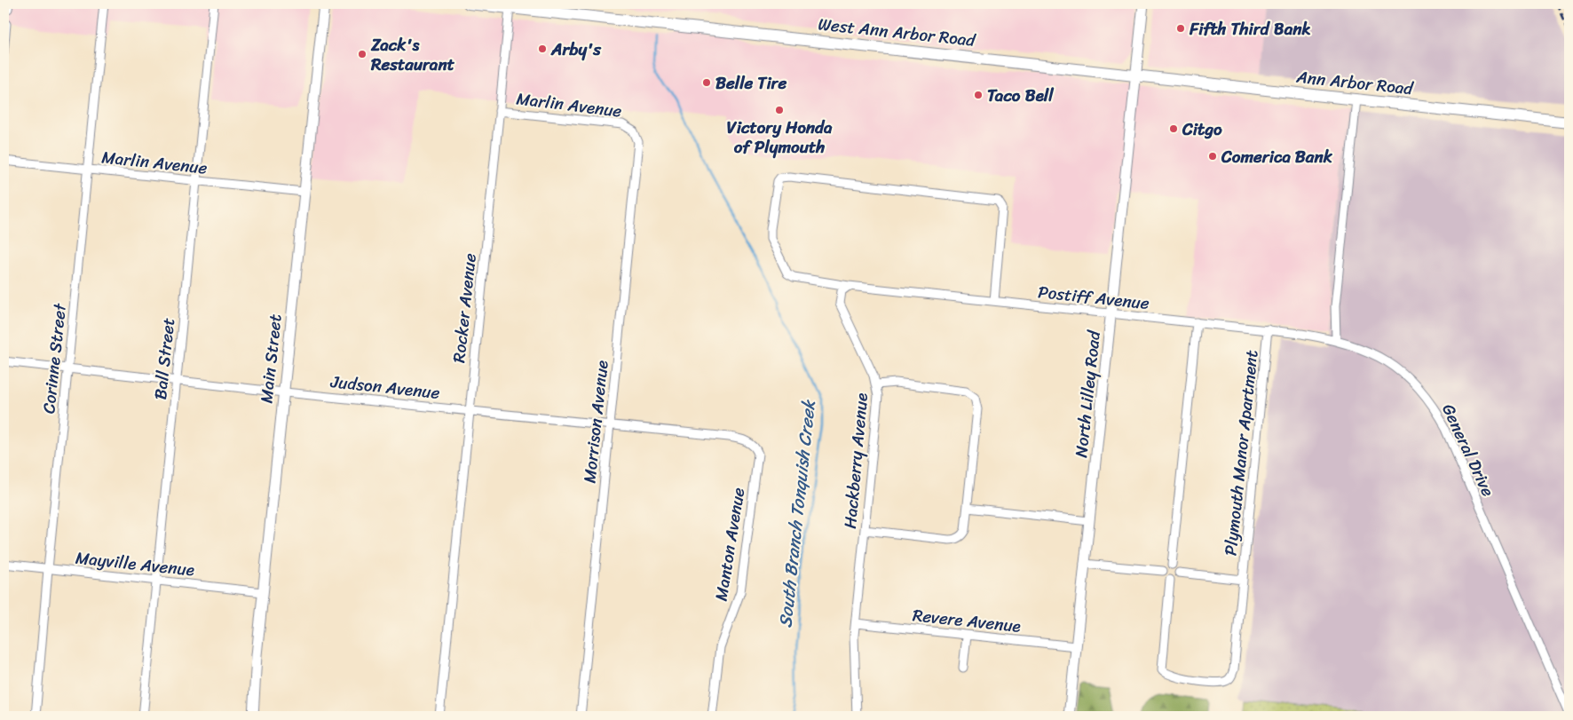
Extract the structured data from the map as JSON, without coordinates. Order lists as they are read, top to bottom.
{
  "streets": {
    "main road": ["West Ann Arbor Road", "Ann Arbor Road"],
    "street": [
      "Marlin Avenue",
      "Postiff Avenue",
      "Rocker Avenue",
      "Corinne Street",
      "Ball Street",
      "Main Street",
      "Judson Avenue",
      "North Lilley Road",
      "Morrison Avenue",
      "General Drive",
      "Plymouth Manor Apartment",
      "Hackberry Avenue",
      "Manton Avenue",
      "Mayville Avenue",
      "Revere Avenue"
    ]
  },
  "crossings": [
    ["West Ann Arbor Road", "Ann Arbor Road"],
    ["West Ann Arbor Road", "Rocker Avenue"],
    ["West Ann Arbor Road", "North Lilley Road"],
    ["Ann Arbor Road", "North Lilley Road"],
    ["Marlin Avenue", "Rocker Avenue"],
    ["Marlin Avenue", "Corinne Street"],
    ["Marlin Avenue", "Ball Street"],
    ["Marlin Avenue", "Main Street"],
    ["Marlin Avenue", "Morrison Avenue"],
    ["Postiff Avenue", "North Lilley Road"],
    ["Postiff Avenue", "General Drive"],
    ["Postiff Avenue", "Plymouth Manor Apartment"],
    ["Postiff Avenue", "Hackberry Avenue"],
    ["Rocker Avenue", "Judson Avenue"],
    ["Corinne Street", "Judson Avenue"],
    ["Corinne Street", "Mayville Avenue"],
    ["Ball Street", "Judson Avenue"],
    ["Ball Street", "Mayville Avenue"],
    ["Main Street", "Judson Avenue"],
    ["Main Street", "Mayville Avenue"],
    ["Judson Avenue", "Morrison Avenue"],
    ["Judson Avenue", "Manton Avenue"],
    ["North Lilley Road", "Revere Avenue"],
    ["Hackberry Avenue", "Revere Avenue"]
  ],
  "water": ["South Branch Tonquish Creek"],
  "places": [
    "Fifth Third Bank",
    "Arby's",
    "Zack's Restaurant",
    "Belle Tire",
    "Taco Bell",
    "Victory Honda of Plymouth",
    "Citgo",
    "Comerica Bank"
  ]
}
